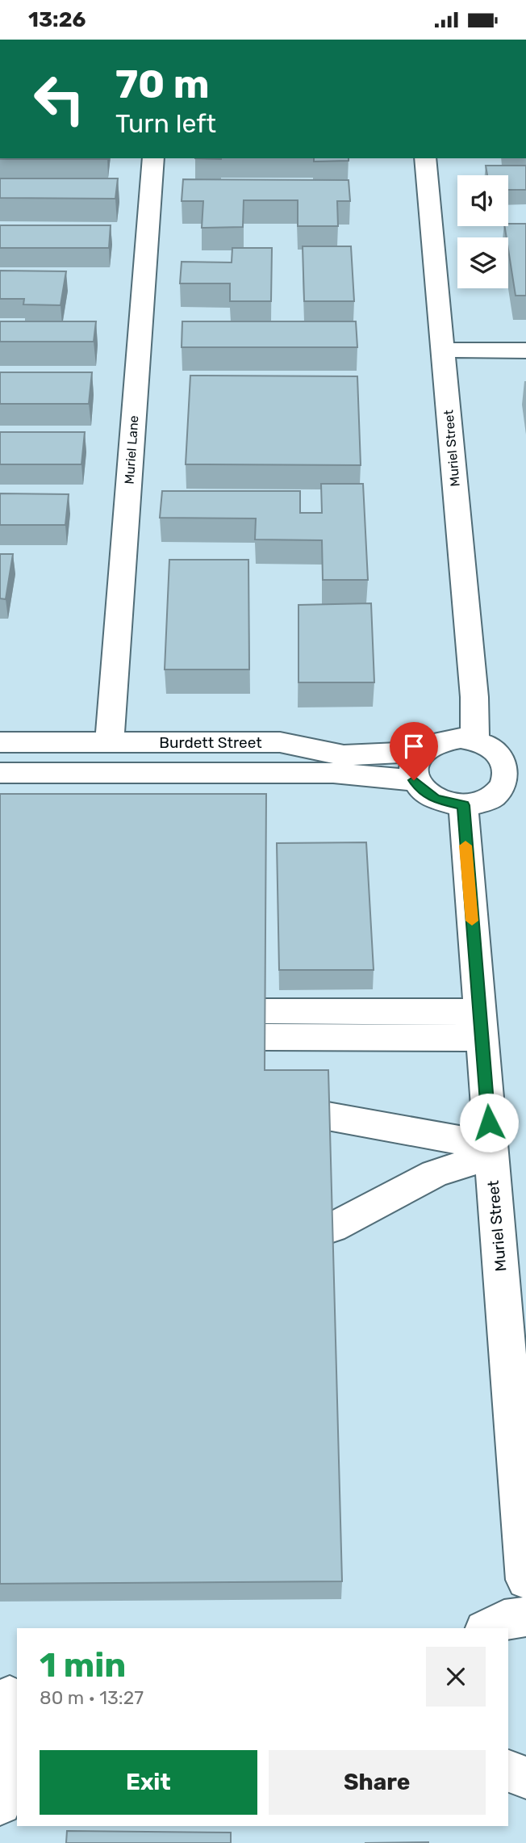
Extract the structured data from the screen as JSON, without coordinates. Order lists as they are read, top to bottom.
{
  "streets": {
    "street": ["Muriel Street", "Muriel Lane", "Burdett Street"]
  },
  "crossings": [
    ["Muriel Street", "Burdett Street"],
    ["Muriel Lane", "Burdett Street"]
  ],
  "page": {
    "status": "13:26",
    "turn": ["70 m", "Turn left"],
    "heading": ["1 min", "80 m · 13:27"],
    "buttons": ["Exit", "Share"]
  }
}
